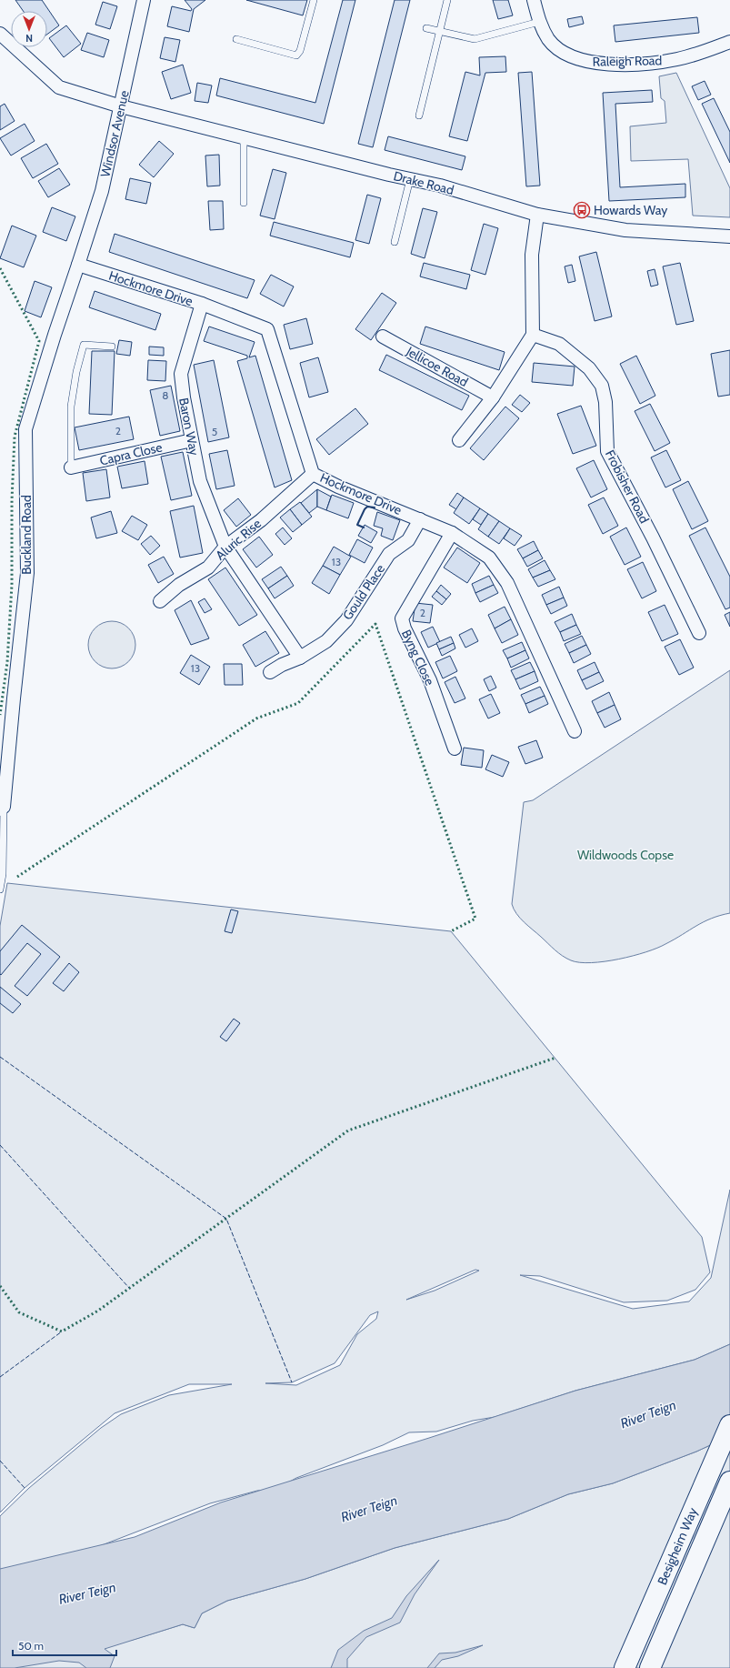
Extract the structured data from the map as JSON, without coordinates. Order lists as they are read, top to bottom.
{
  "streets": {
    "highway": ["Besigheim Way"],
    "street": [
      "Raleigh Road",
      "Windsor Avenue",
      "Drake Road",
      "Hockmore Drive",
      "Jellicoe Road",
      "Baron Way",
      "Capra Close",
      "Frobisher Road",
      "Buckland Road",
      "Aluric Rise",
      "Gould Place",
      "Byng Close"
    ]
  },
  "crossings": [
    ["Windsor Avenue", "Drake Road"],
    ["Windsor Avenue", "Hockmore Drive"],
    ["Windsor Avenue", "Buckland Road"],
    ["Hockmore Drive", "Baron Way"],
    ["Hockmore Drive", "Buckland Road"],
    ["Hockmore Drive", "Aluric Rise"],
    ["Hockmore Drive", "Gould Place"],
    ["Hockmore Drive", "Byng Close"],
    ["Baron Way", "Capra Close"],
    ["Baron Way", "Aluric Rise"]
  ],
  "water": ["River Teign"],
  "parks": ["Wildwoods Copse"],
  "places": {
    "bus stop": ["Howards Way"]
  },
  "house_numbers": [
    "8",
    "2",
    "5",
    "13",
    "2",
    "13"
  ],
  "scale_bar": "50 m",
  "north": "bottom"
}
